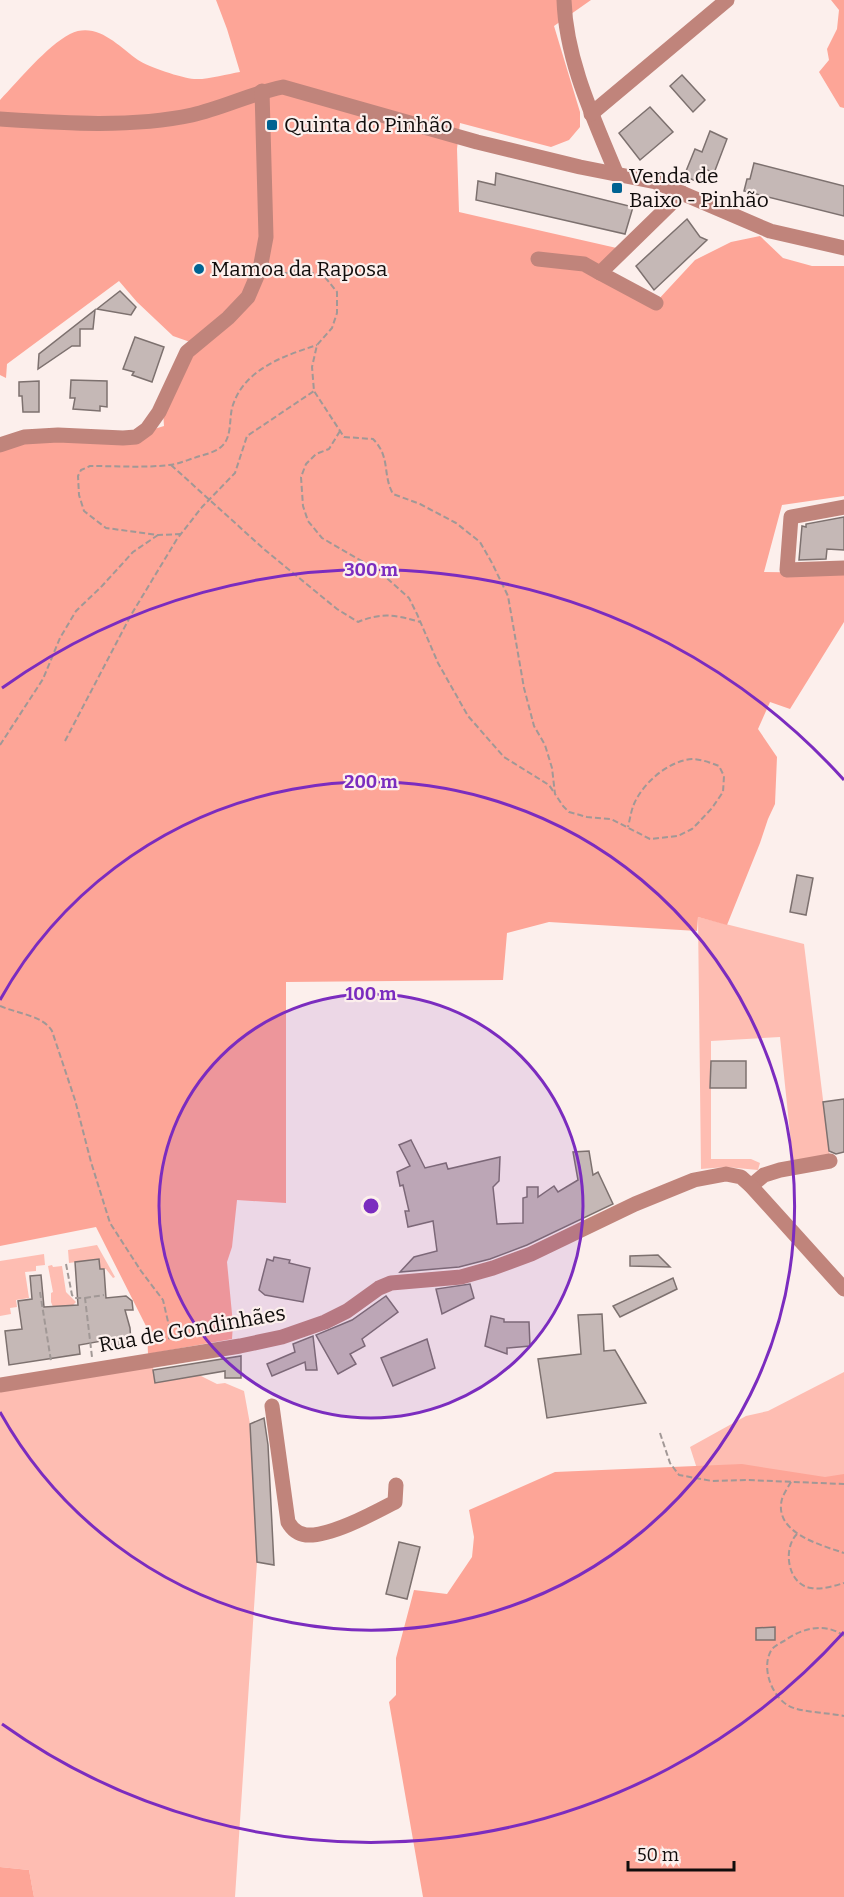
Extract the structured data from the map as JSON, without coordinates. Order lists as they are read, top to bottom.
{
  "streets": {
    "street": ["Rua de Gondinhães"]
  },
  "places": {
    "transit": ["Quinta do Pinhão", "Venda de Baixo - Pinhão"],
    "other": ["Mamoa da Raposa"]
  },
  "scale_bar": "50 m",
  "rings": ["300 m", "200 m", "100 m"]
}
